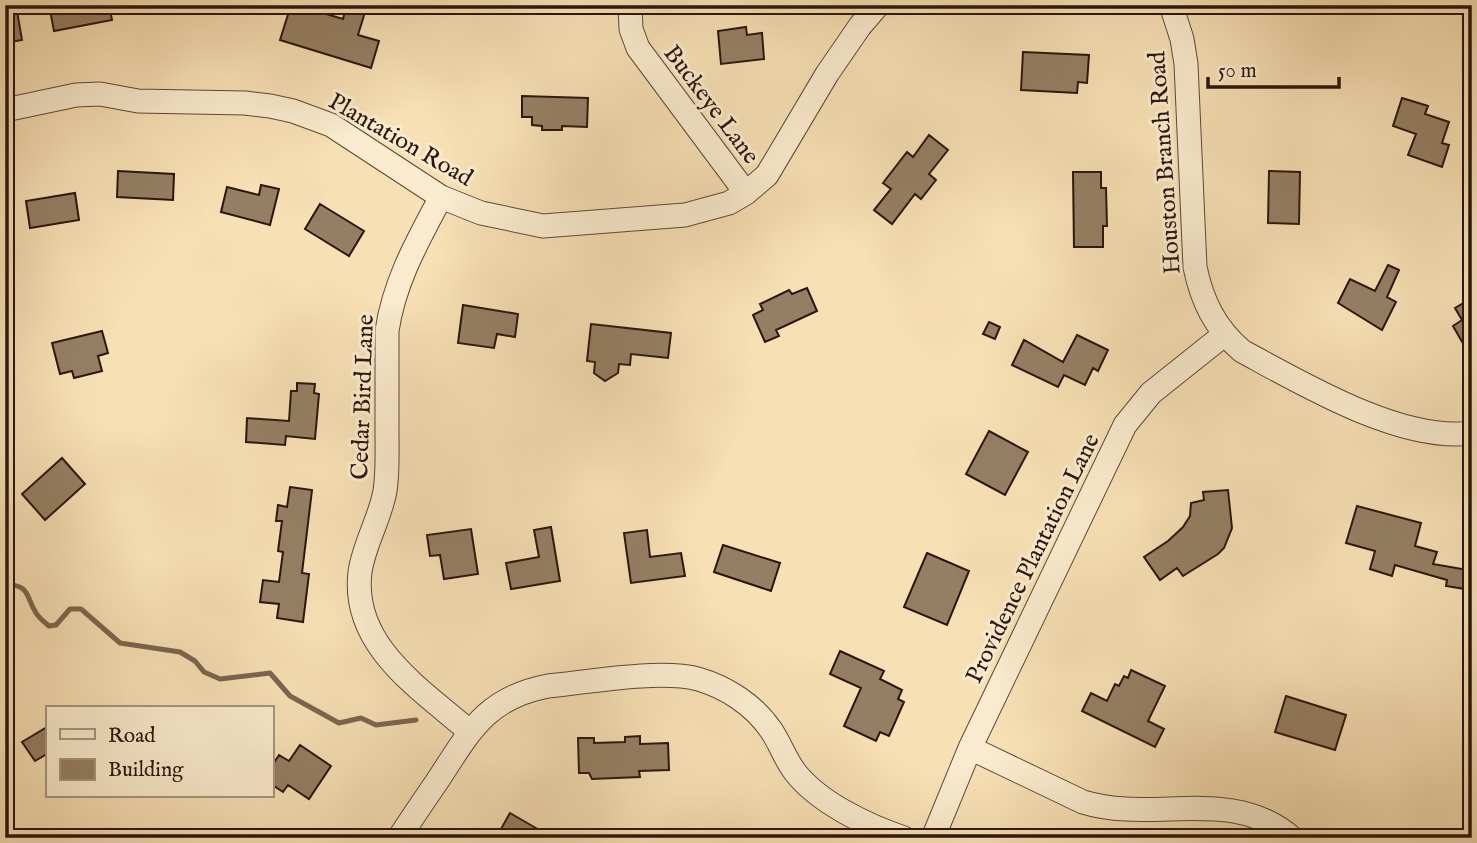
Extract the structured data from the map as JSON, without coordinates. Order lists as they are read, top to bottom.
{
  "streets": {
    "street": [
      "Buckeye Lane",
      "Plantation Road",
      "Houston Branch Road",
      "Cedar Bird Lane",
      "Providence Plantation Lane"
    ]
  },
  "crossings": [
    ["Buckeye Lane", "Plantation Road"],
    ["Plantation Road", "Cedar Bird Lane"],
    ["Houston Branch Road", "Providence Plantation Lane"]
  ],
  "legend": ["Road", "Building"],
  "scale_bar": "50 m"
}
